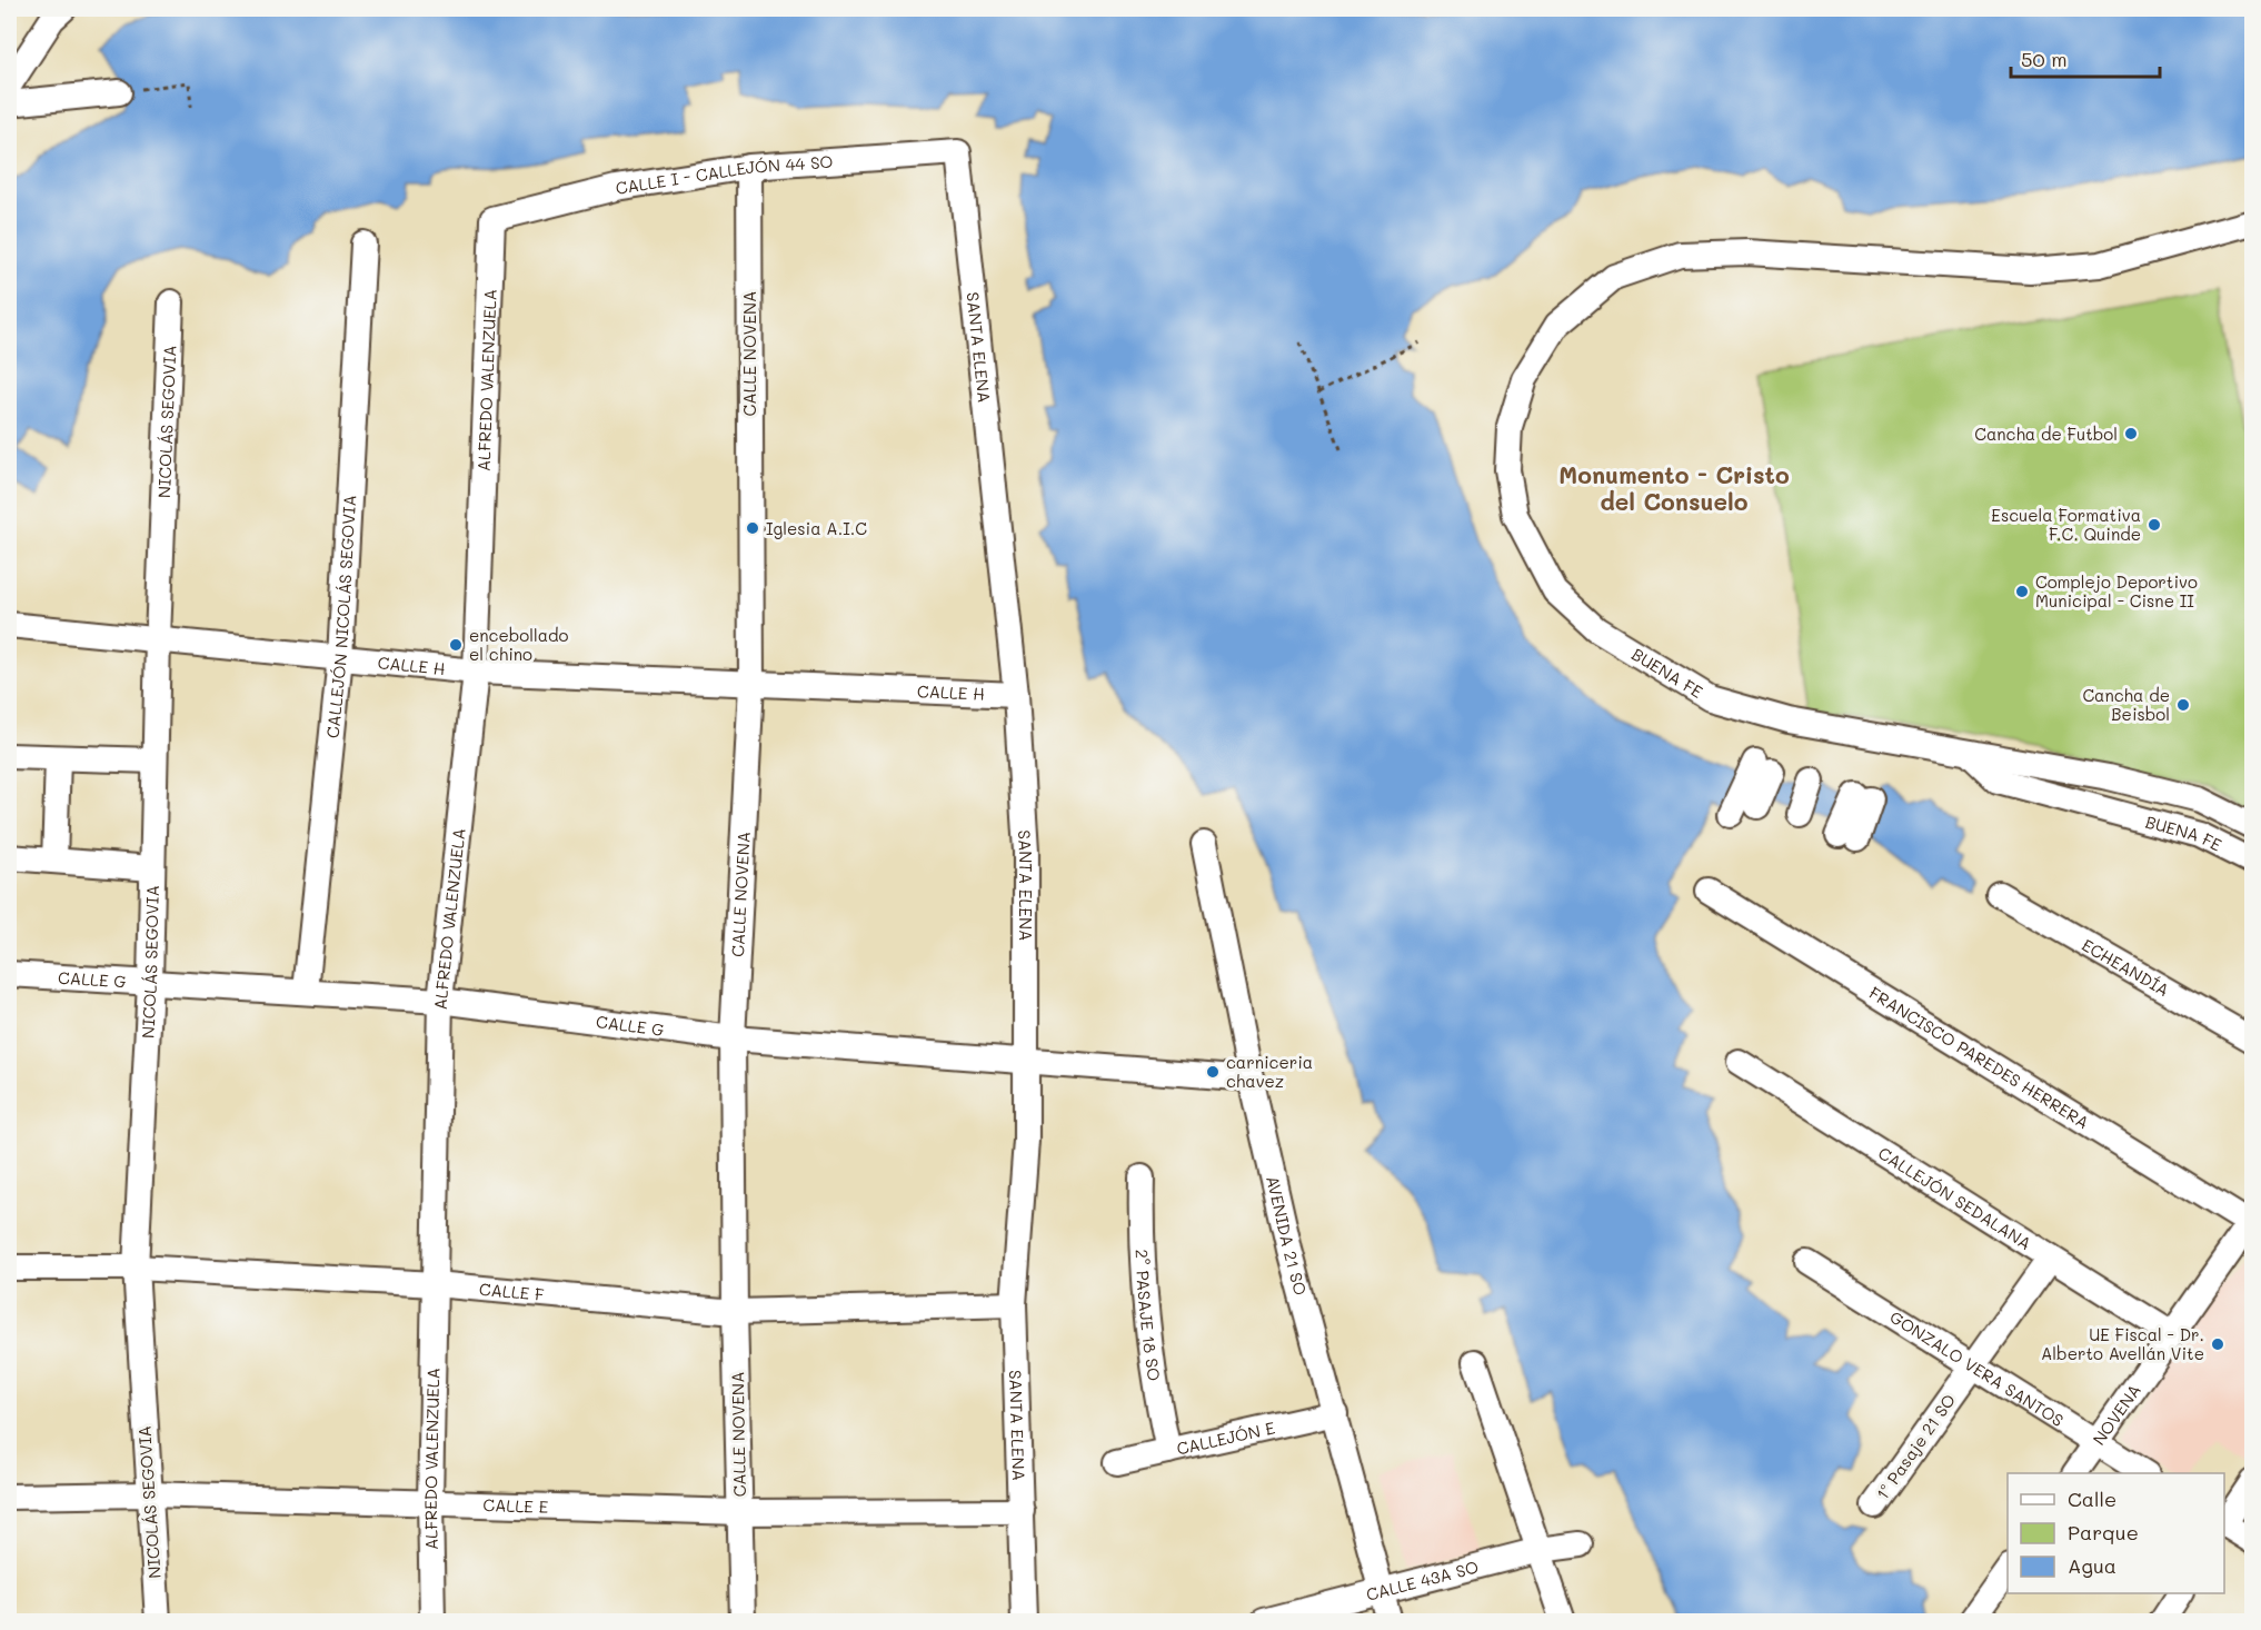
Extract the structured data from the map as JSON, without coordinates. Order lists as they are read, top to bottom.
{
  "streets": {
    "street": [
      "CALLE I - CALLEJÓN 44 SO",
      "SANTA ELENA",
      "CALLE NOVENA",
      "ALFREDO VALENZUELA",
      "NICOLÁS SEGOVIA",
      "CALLEJÓN NICOLÁS SEGOVIA",
      "CALLE H",
      "BUENA FE",
      "ECHEANDÍA",
      "CALLE G",
      "FRANCISCO PAREDES HERRERA",
      "CALLEJÓN SEDALANA",
      "AVENIDA 21 SO",
      "CALLE F",
      "2° PASAJE 18 SO",
      "GONZALO VERA SANTOS",
      "NOVENA",
      "CALLEJÓN E",
      "1º Pasaje 21 SO",
      "CALLE E",
      "CALLE 43A SO"
    ]
  },
  "crossings": [
    ["CALLE I - CALLEJÓN 44 SO", "SANTA ELENA"],
    ["CALLE I - CALLEJÓN 44 SO", "CALLE NOVENA"],
    ["CALLE I - CALLEJÓN 44 SO", "ALFREDO VALENZUELA"],
    ["SANTA ELENA", "CALLE H"],
    ["SANTA ELENA", "CALLE G"],
    ["SANTA ELENA", "CALLE F"],
    ["SANTA ELENA", "CALLE E"],
    ["CALLE NOVENA", "CALLE H"],
    ["CALLE NOVENA", "CALLE G"],
    ["CALLE NOVENA", "CALLE F"],
    ["CALLE NOVENA", "CALLE E"],
    ["ALFREDO VALENZUELA", "CALLE H"],
    ["ALFREDO VALENZUELA", "CALLE G"],
    ["ALFREDO VALENZUELA", "CALLE F"],
    ["ALFREDO VALENZUELA", "CALLE E"],
    ["NICOLÁS SEGOVIA", "CALLE H"],
    ["NICOLÁS SEGOVIA", "CALLE G"],
    ["NICOLÁS SEGOVIA", "CALLE F"],
    ["NICOLÁS SEGOVIA", "CALLE E"],
    ["CALLEJÓN NICOLÁS SEGOVIA", "CALLE H"],
    ["CALLEJÓN NICOLÁS SEGOVIA", "CALLE G"],
    ["CALLE G", "AVENIDA 21 SO"],
    ["FRANCISCO PAREDES HERRERA", "NOVENA"],
    ["CALLEJÓN SEDALANA", "NOVENA"],
    ["CALLEJÓN SEDALANA", "1º Pasaje 21 SO"],
    ["AVENIDA 21 SO", "CALLEJÓN E"],
    ["AVENIDA 21 SO", "CALLE 43A SO"],
    ["2° PASAJE 18 SO", "CALLEJÓN E"],
    ["GONZALO VERA SANTOS", "NOVENA"],
    ["GONZALO VERA SANTOS", "1º Pasaje 21 SO"]
  ],
  "districts": ["Monumento - Cristo del Consuelo"],
  "places": [
    "Cancha de Futbol",
    "Escuela Formativa F.C. Quinde",
    "Iglesia A.I.C",
    "Complejo Deportivo Municipal - Cisne II",
    "encebollado el chino",
    "Cancha de Beisbol",
    "carniceria chavez",
    "UE Fiscal - Dr. Alberto Avellán Vite"
  ],
  "legend": ["Calle", "Parque", "Agua"],
  "scale_bar": "50 m"
}
